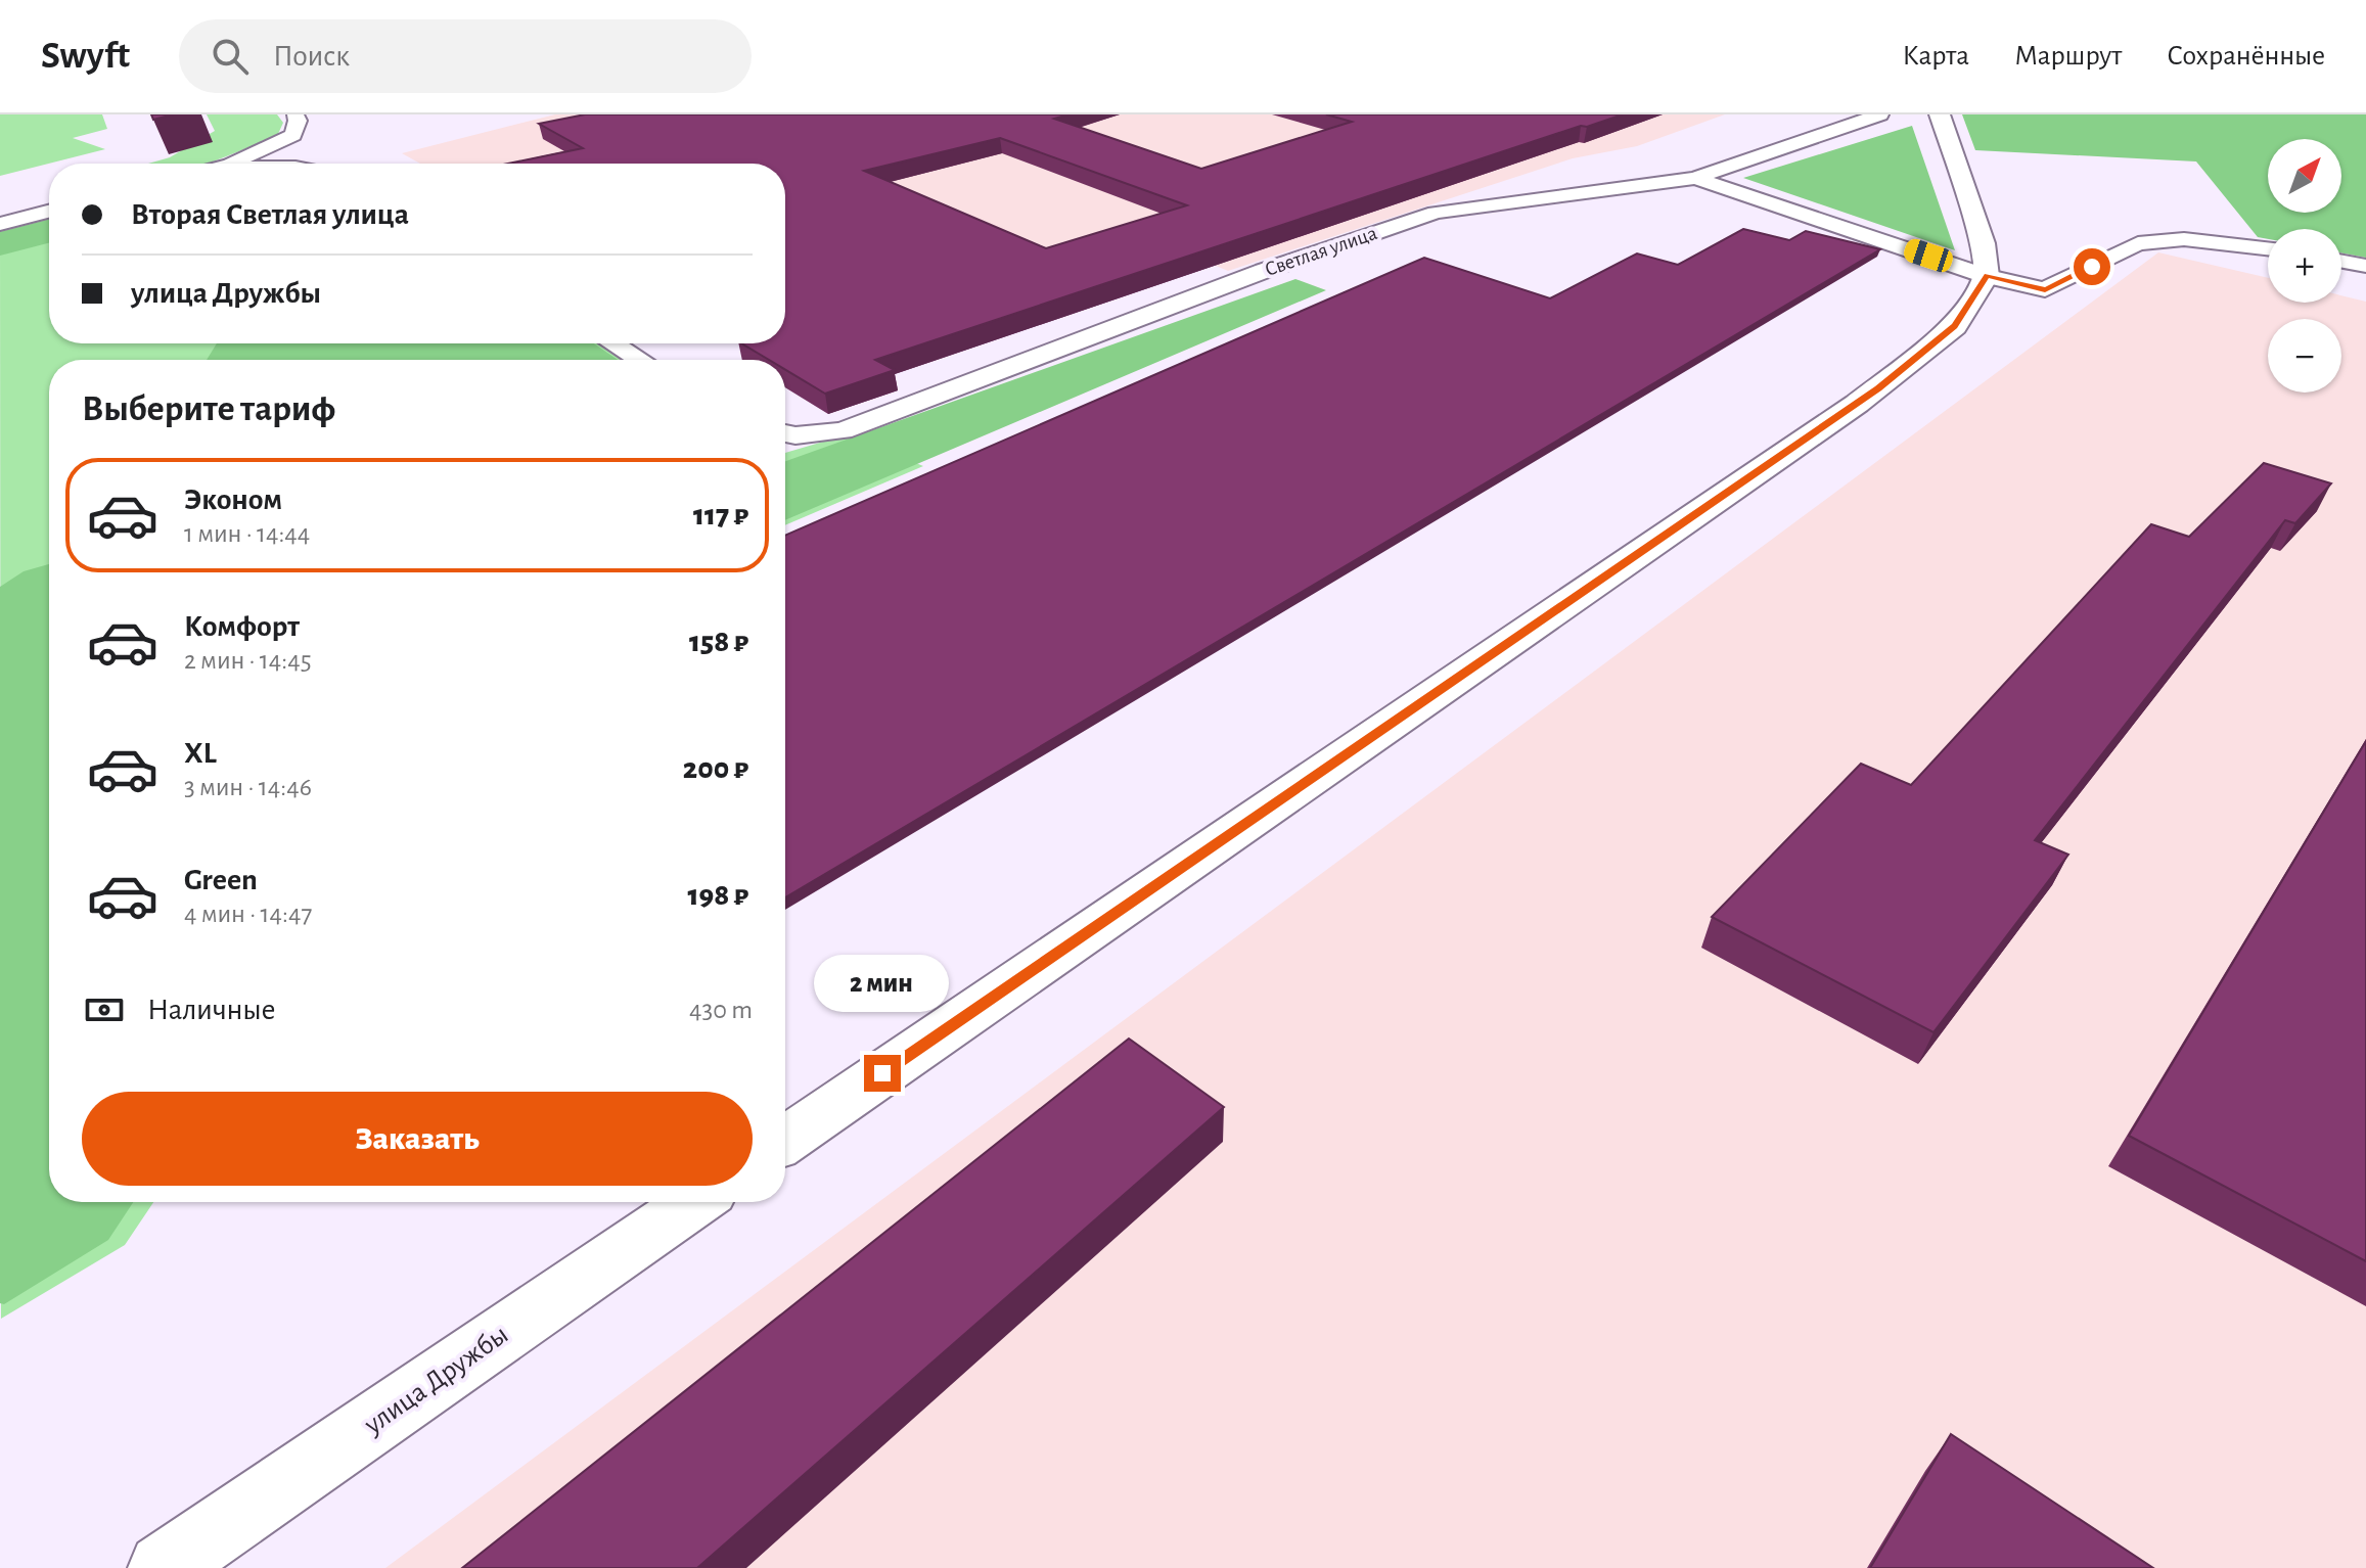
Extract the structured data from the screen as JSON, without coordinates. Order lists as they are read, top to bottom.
{
  "streets": {
    "street": ["Светлая улица", "улица Дружбы"]
  },
  "north": "top right",
  "page": {
    "header": "Swyft",
    "search": "Поиск",
    "nav": ["Карта", "Маршрут", "Сохранённые"],
    "map_buttons": ["+", "−"],
    "banner": ["Вторая Светлая улица", "улица Дружбы"],
    "heading": "Выберите тариф",
    "list": [
      {
        "name": "Эконом",
        "note": "1 мин · 14:44",
        "value": "117 ₽"
      },
      {
        "name": "Комфорт",
        "note": "2 мин · 14:45",
        "value": "158 ₽"
      },
      {
        "name": "XL",
        "note": "3 мин · 14:46",
        "value": "200 ₽"
      },
      {
        "name": "Green",
        "note": "4 мин · 14:47",
        "value": "198 ₽"
      }
    ],
    "bubble": "2 мин",
    "pay": ["Наличные", "430 m"],
    "buttons": "Заказать"
  }
}
